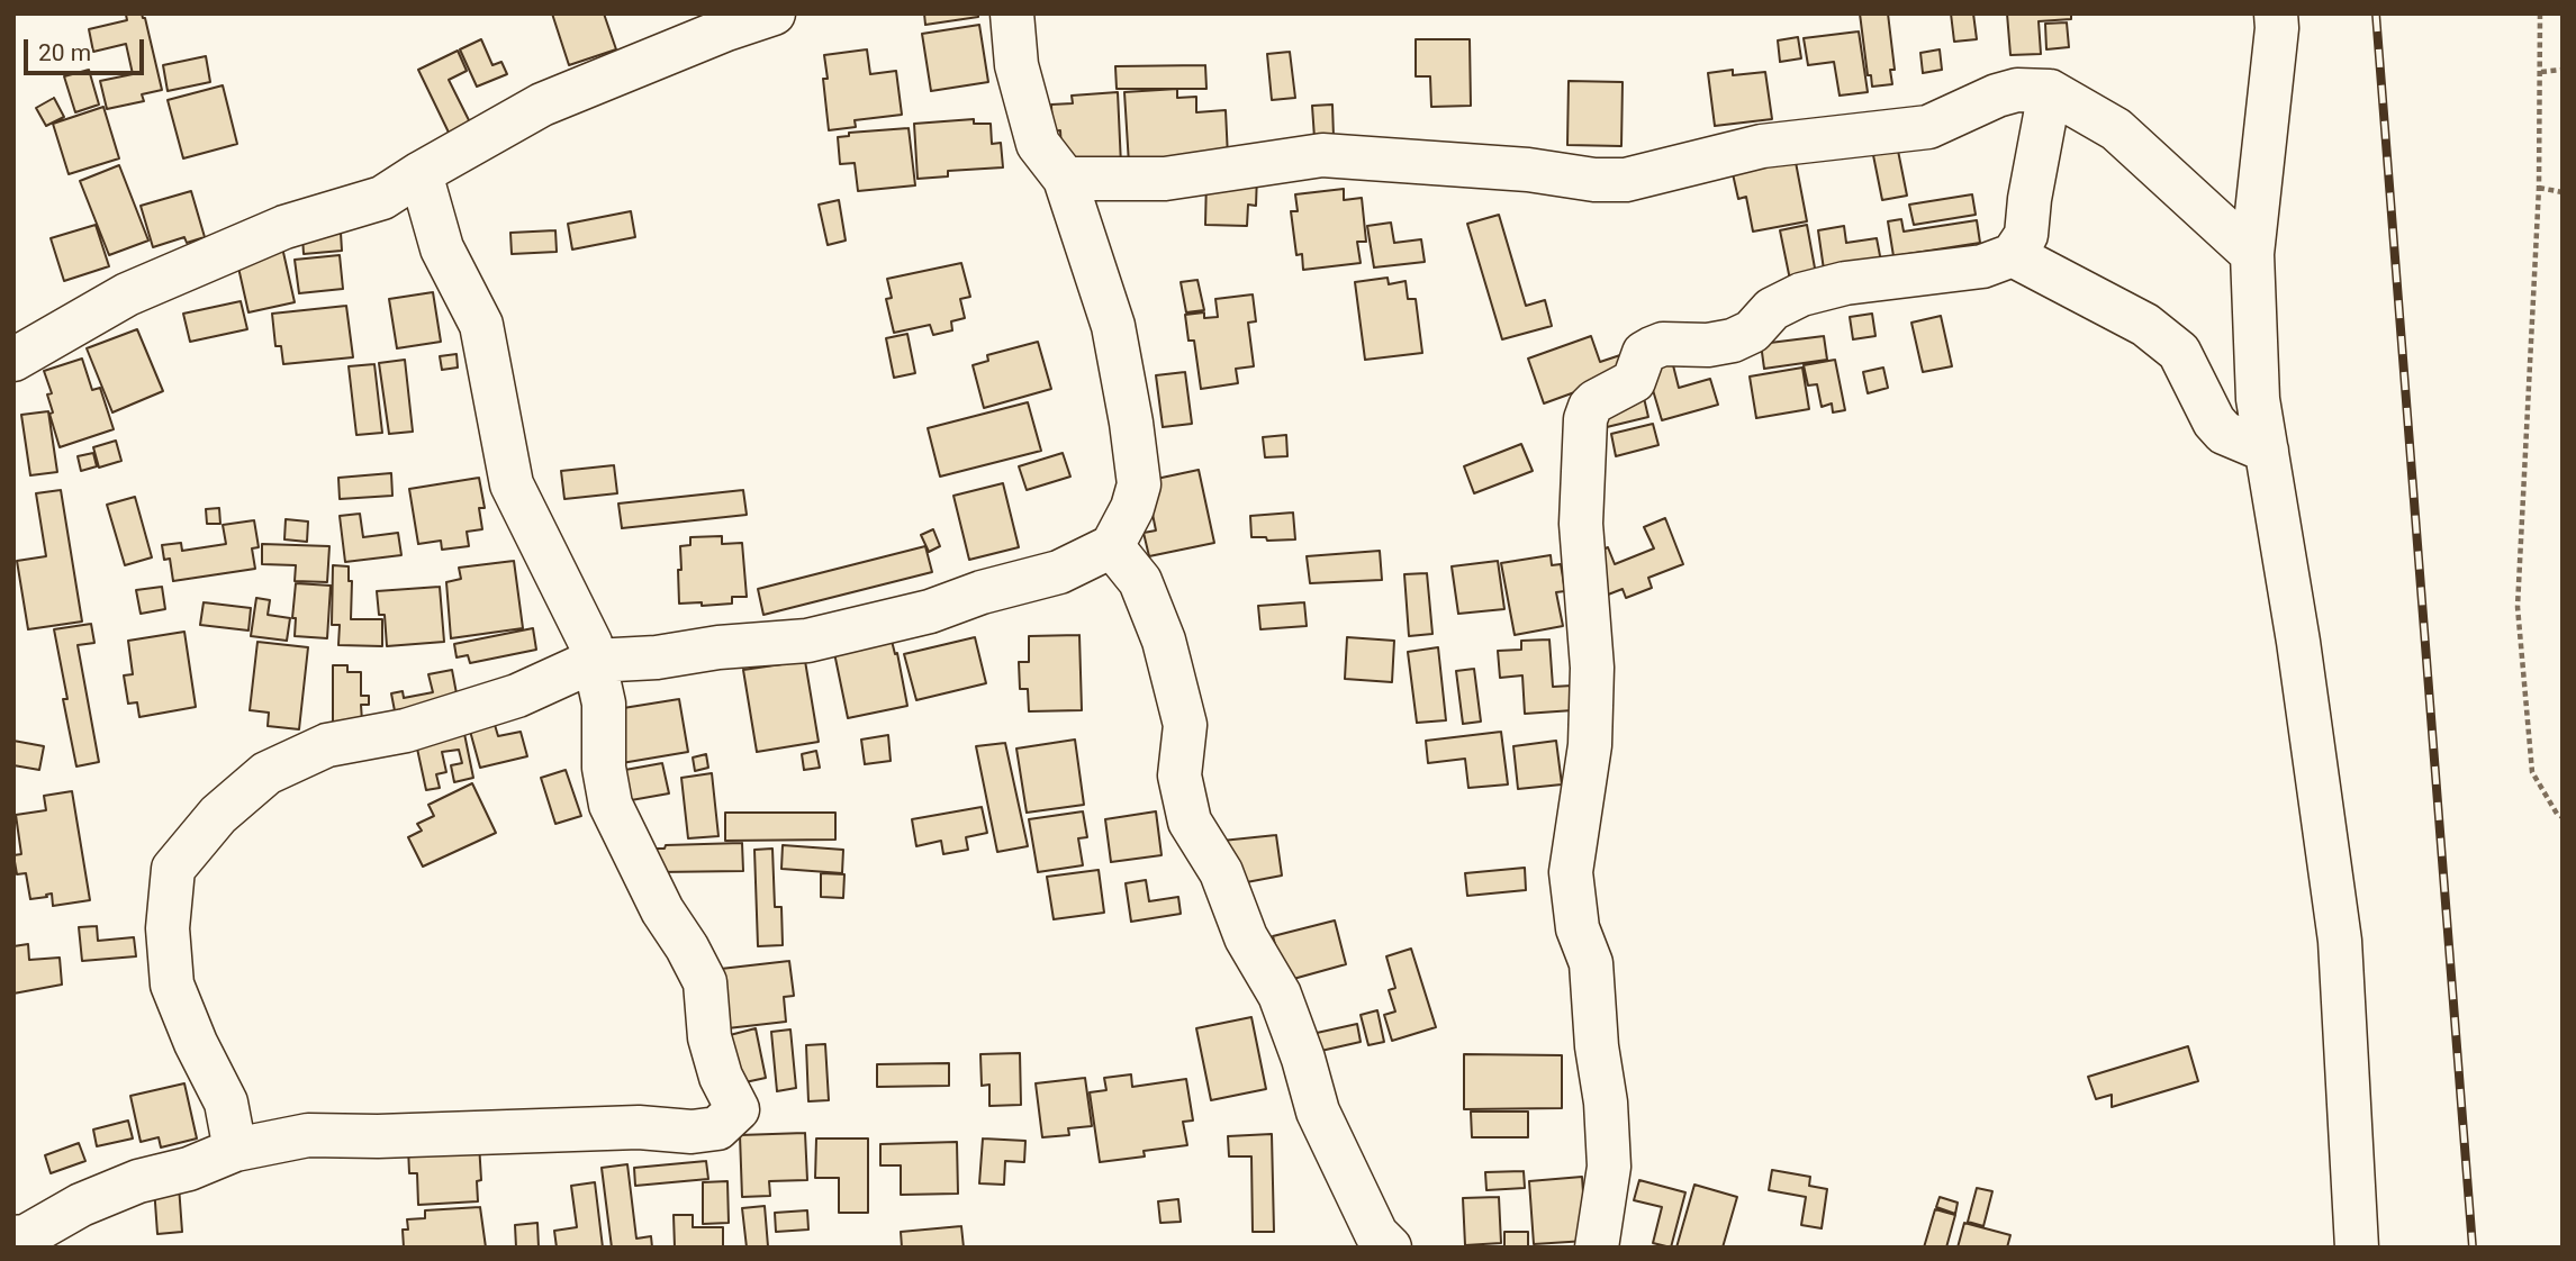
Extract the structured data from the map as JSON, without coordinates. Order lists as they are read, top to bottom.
{
  "scale_bar": "20 m"
}
